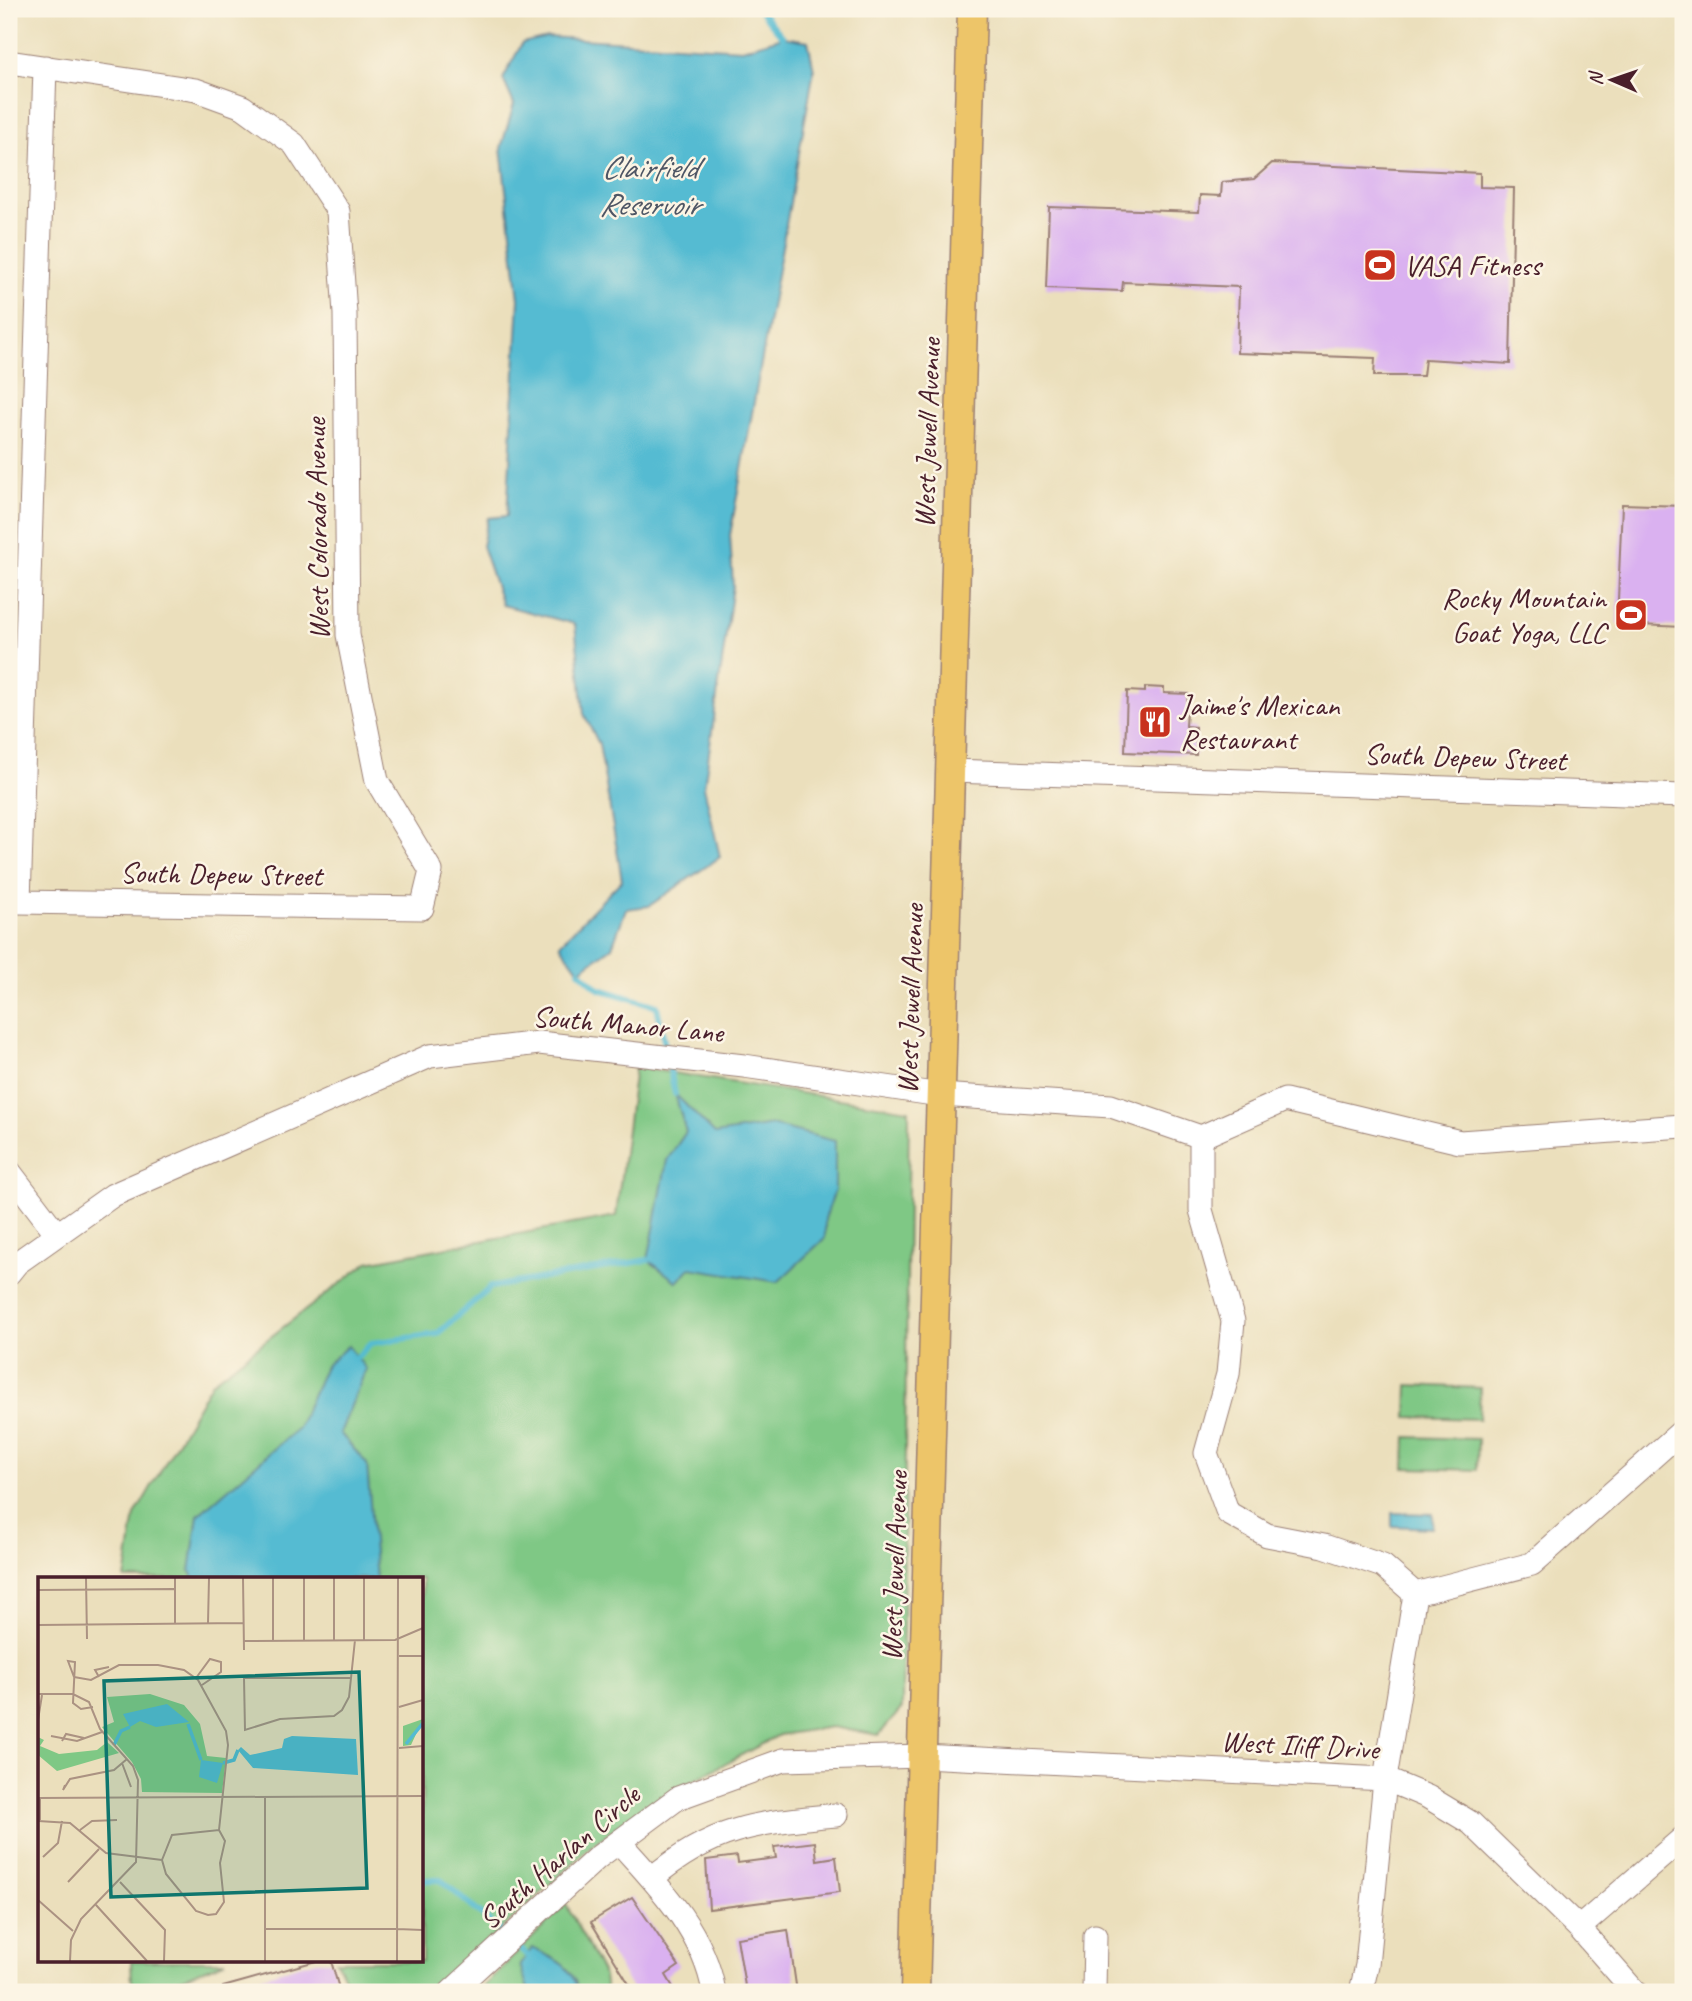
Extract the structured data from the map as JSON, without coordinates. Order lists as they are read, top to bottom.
{
  "streets": {
    "main road": ["West Jewell Avenue"],
    "street": [
      "West Colorado Avenue",
      "South Depew Street",
      "South Manor Lane",
      "West Iliff Drive",
      "South Harlan Circle"
    ]
  },
  "crossings": [
    ["West Jewell Avenue", "South Depew Street"],
    ["West Jewell Avenue", "South Manor Lane"],
    ["West Jewell Avenue", "West Iliff Drive"],
    ["West Jewell Avenue", "South Harlan Circle"],
    ["West Colorado Avenue", "South Depew Street"],
    ["West Iliff Drive", "South Harlan Circle"]
  ],
  "water": ["Clairfield Reservoir"],
  "places": {
    "sports": ["VASA Fitness", "Rocky Mountain Goat Yoga, LLC"],
    "restaurant": ["Jaime's Mexican Restaurant"]
  },
  "north": "left"
}
